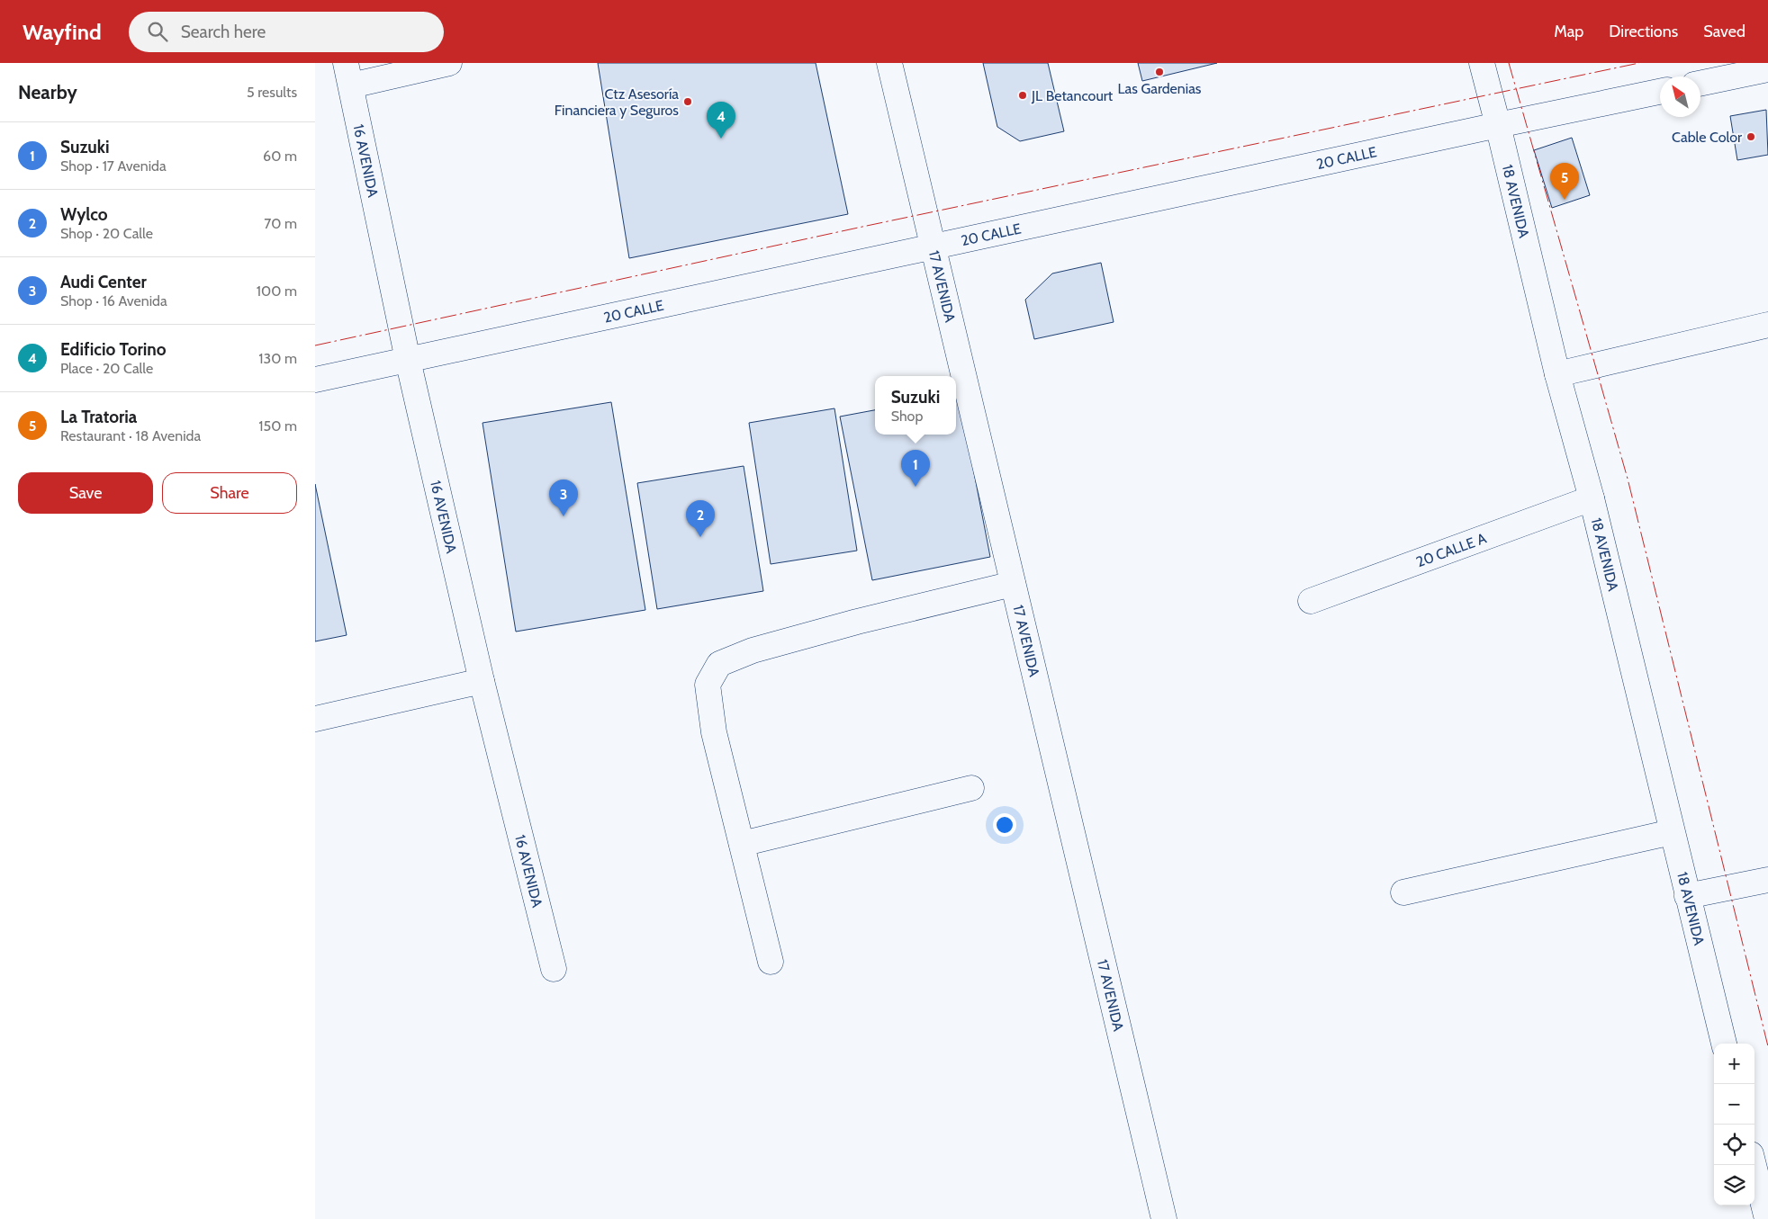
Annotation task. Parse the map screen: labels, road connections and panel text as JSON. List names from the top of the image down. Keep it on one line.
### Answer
{"streets":{"street":["20 CALLE","16 AVENIDA","18 AVENIDA","17 AVENIDA","20 CALLE A"]},"crossings":[["20 CALLE","16 AVENIDA"],["20 CALLE","18 AVENIDA"],["20 CALLE","17 AVENIDA"],["18 AVENIDA","20 CALLE A"]],"places":["Las Gardenias","JL Betancourt","Ctz Asesoría Financiera y Seguros","Cable Color"],"north":"top left","page":{"header":"Wayfind","search":"Search here","nav":["Map","Directions","Saved"],"heading":["Nearby","5 results"],"pins":["4","5","1","3","2"],"list":[{"mark":"1","name":"Suzuki","note":"Shop · 17 Avenida","value":"60 m"},{"mark":"2","name":"Wylco","note":"Shop · 20 Calle","value":"70 m"},{"mark":"3","name":"Audi Center","note":"Shop · 16 Avenida","value":"100 m"},{"mark":"4","name":"Edificio Torino","note":"Place · 20 Calle","value":"130 m"},{"mark":"5","name":"La Tratoria","note":"Restaurant · 18 Avenida","value":"150 m"}],"popup":["Suzuki","Shop"],"buttons":["Save","Share"],"map_buttons":["+","−"]}}
